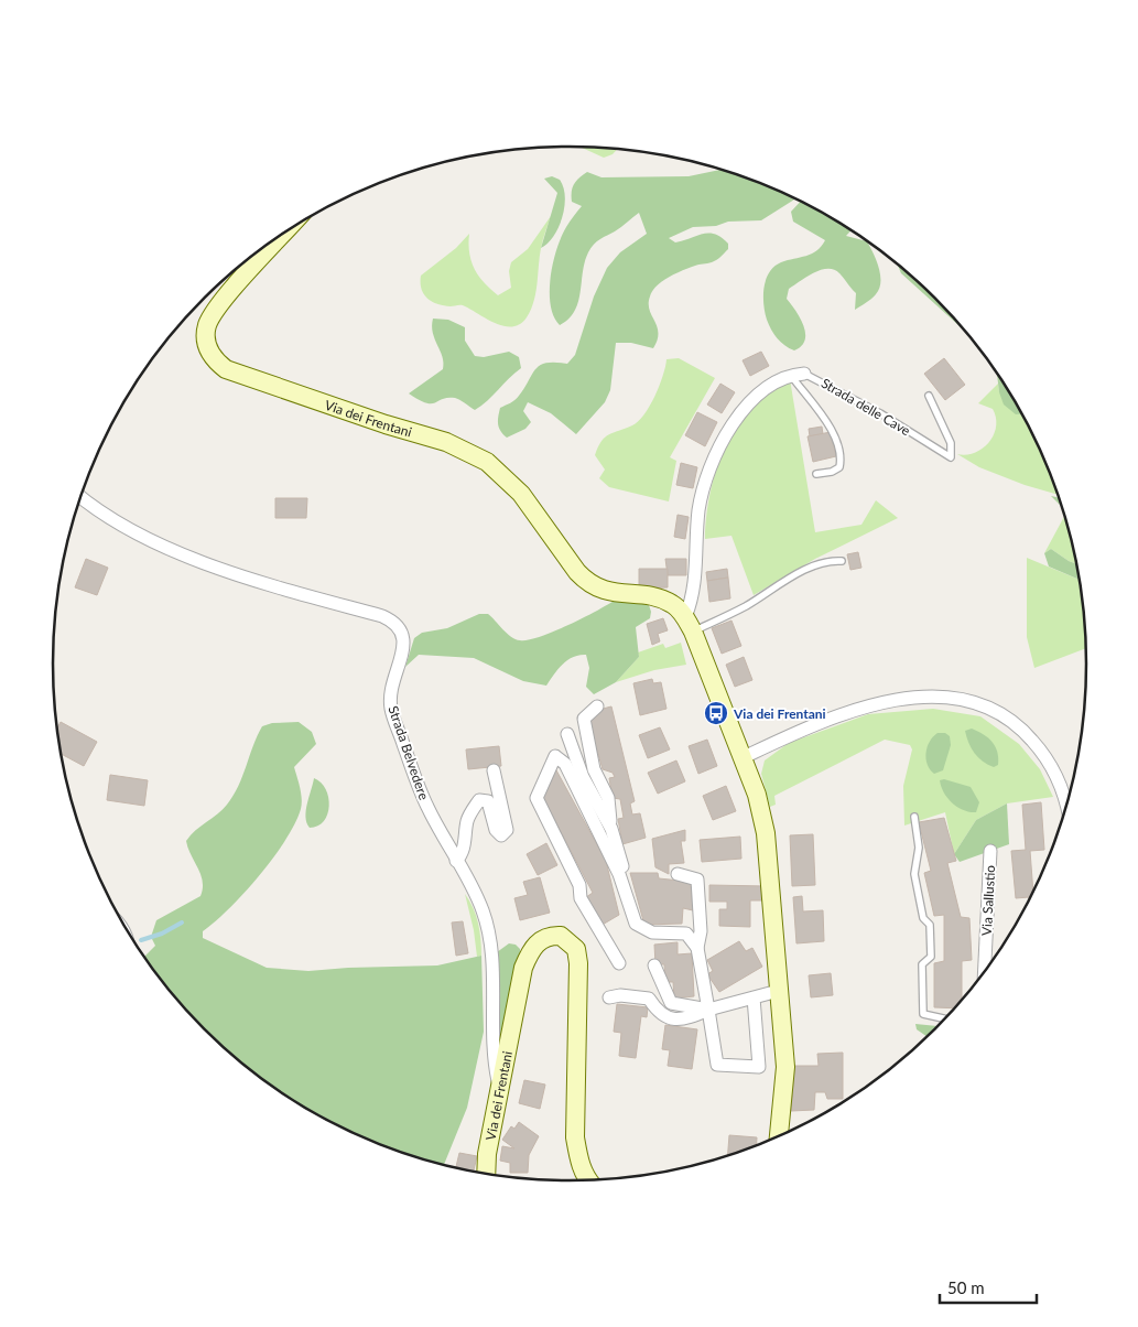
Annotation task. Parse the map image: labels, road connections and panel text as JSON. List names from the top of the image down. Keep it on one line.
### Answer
{"streets":{"main road":["Via dei Frentani"],"street":["Strada Belvedere","Via Sallustio"],"lane":["Strada delle Cave"]},"crossings":[["Via dei Frentani","Strada Belvedere"]],"places":{"bus stop":["Via dei Frentani"]},"scale_bar":"50 m"}
